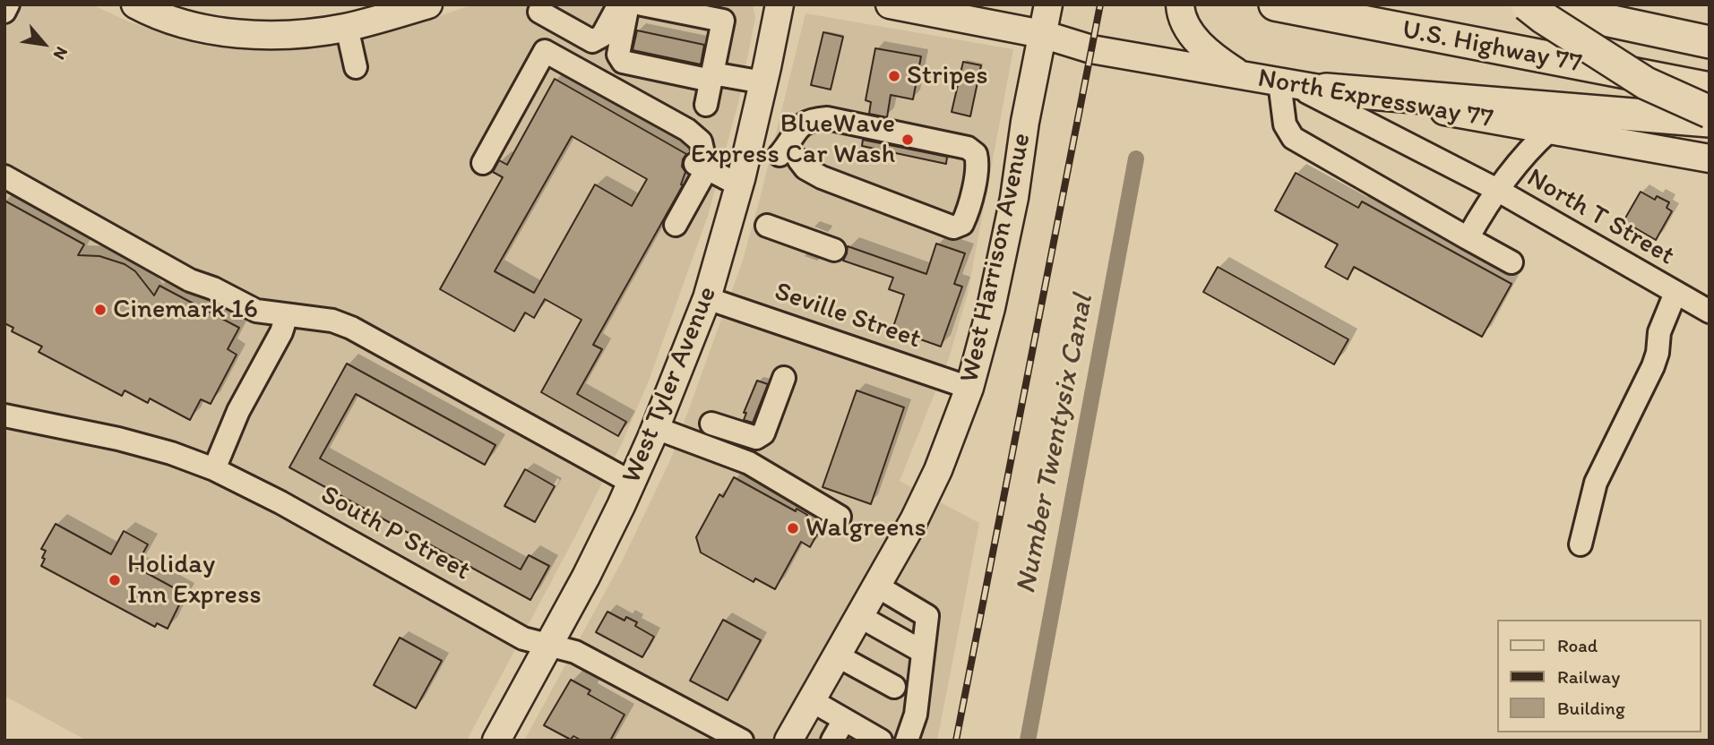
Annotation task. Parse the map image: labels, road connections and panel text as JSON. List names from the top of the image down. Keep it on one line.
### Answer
{"streets":{"highway":["U.S. Highway 77"],"main road":["North Expressway 77","West Harrison Avenue","West Tyler Avenue"],"street":["North T Street","Seville Street","South P Street"]},"crossings":[["North Expressway 77","North T Street"],["North Expressway 77","West Harrison Avenue"],["West Harrison Avenue","Seville Street"],["Seville Street","West Tyler Avenue"],["West Tyler Avenue","South P Street"]],"water":["Number Twentysix Canal"],"places":["Stripes","BlueWave Express Car Wash","Cinemark 16","Walgreens","Holiday Inn Express"],"legend":["Road","Railway","Building"],"north":"bottom right"}
